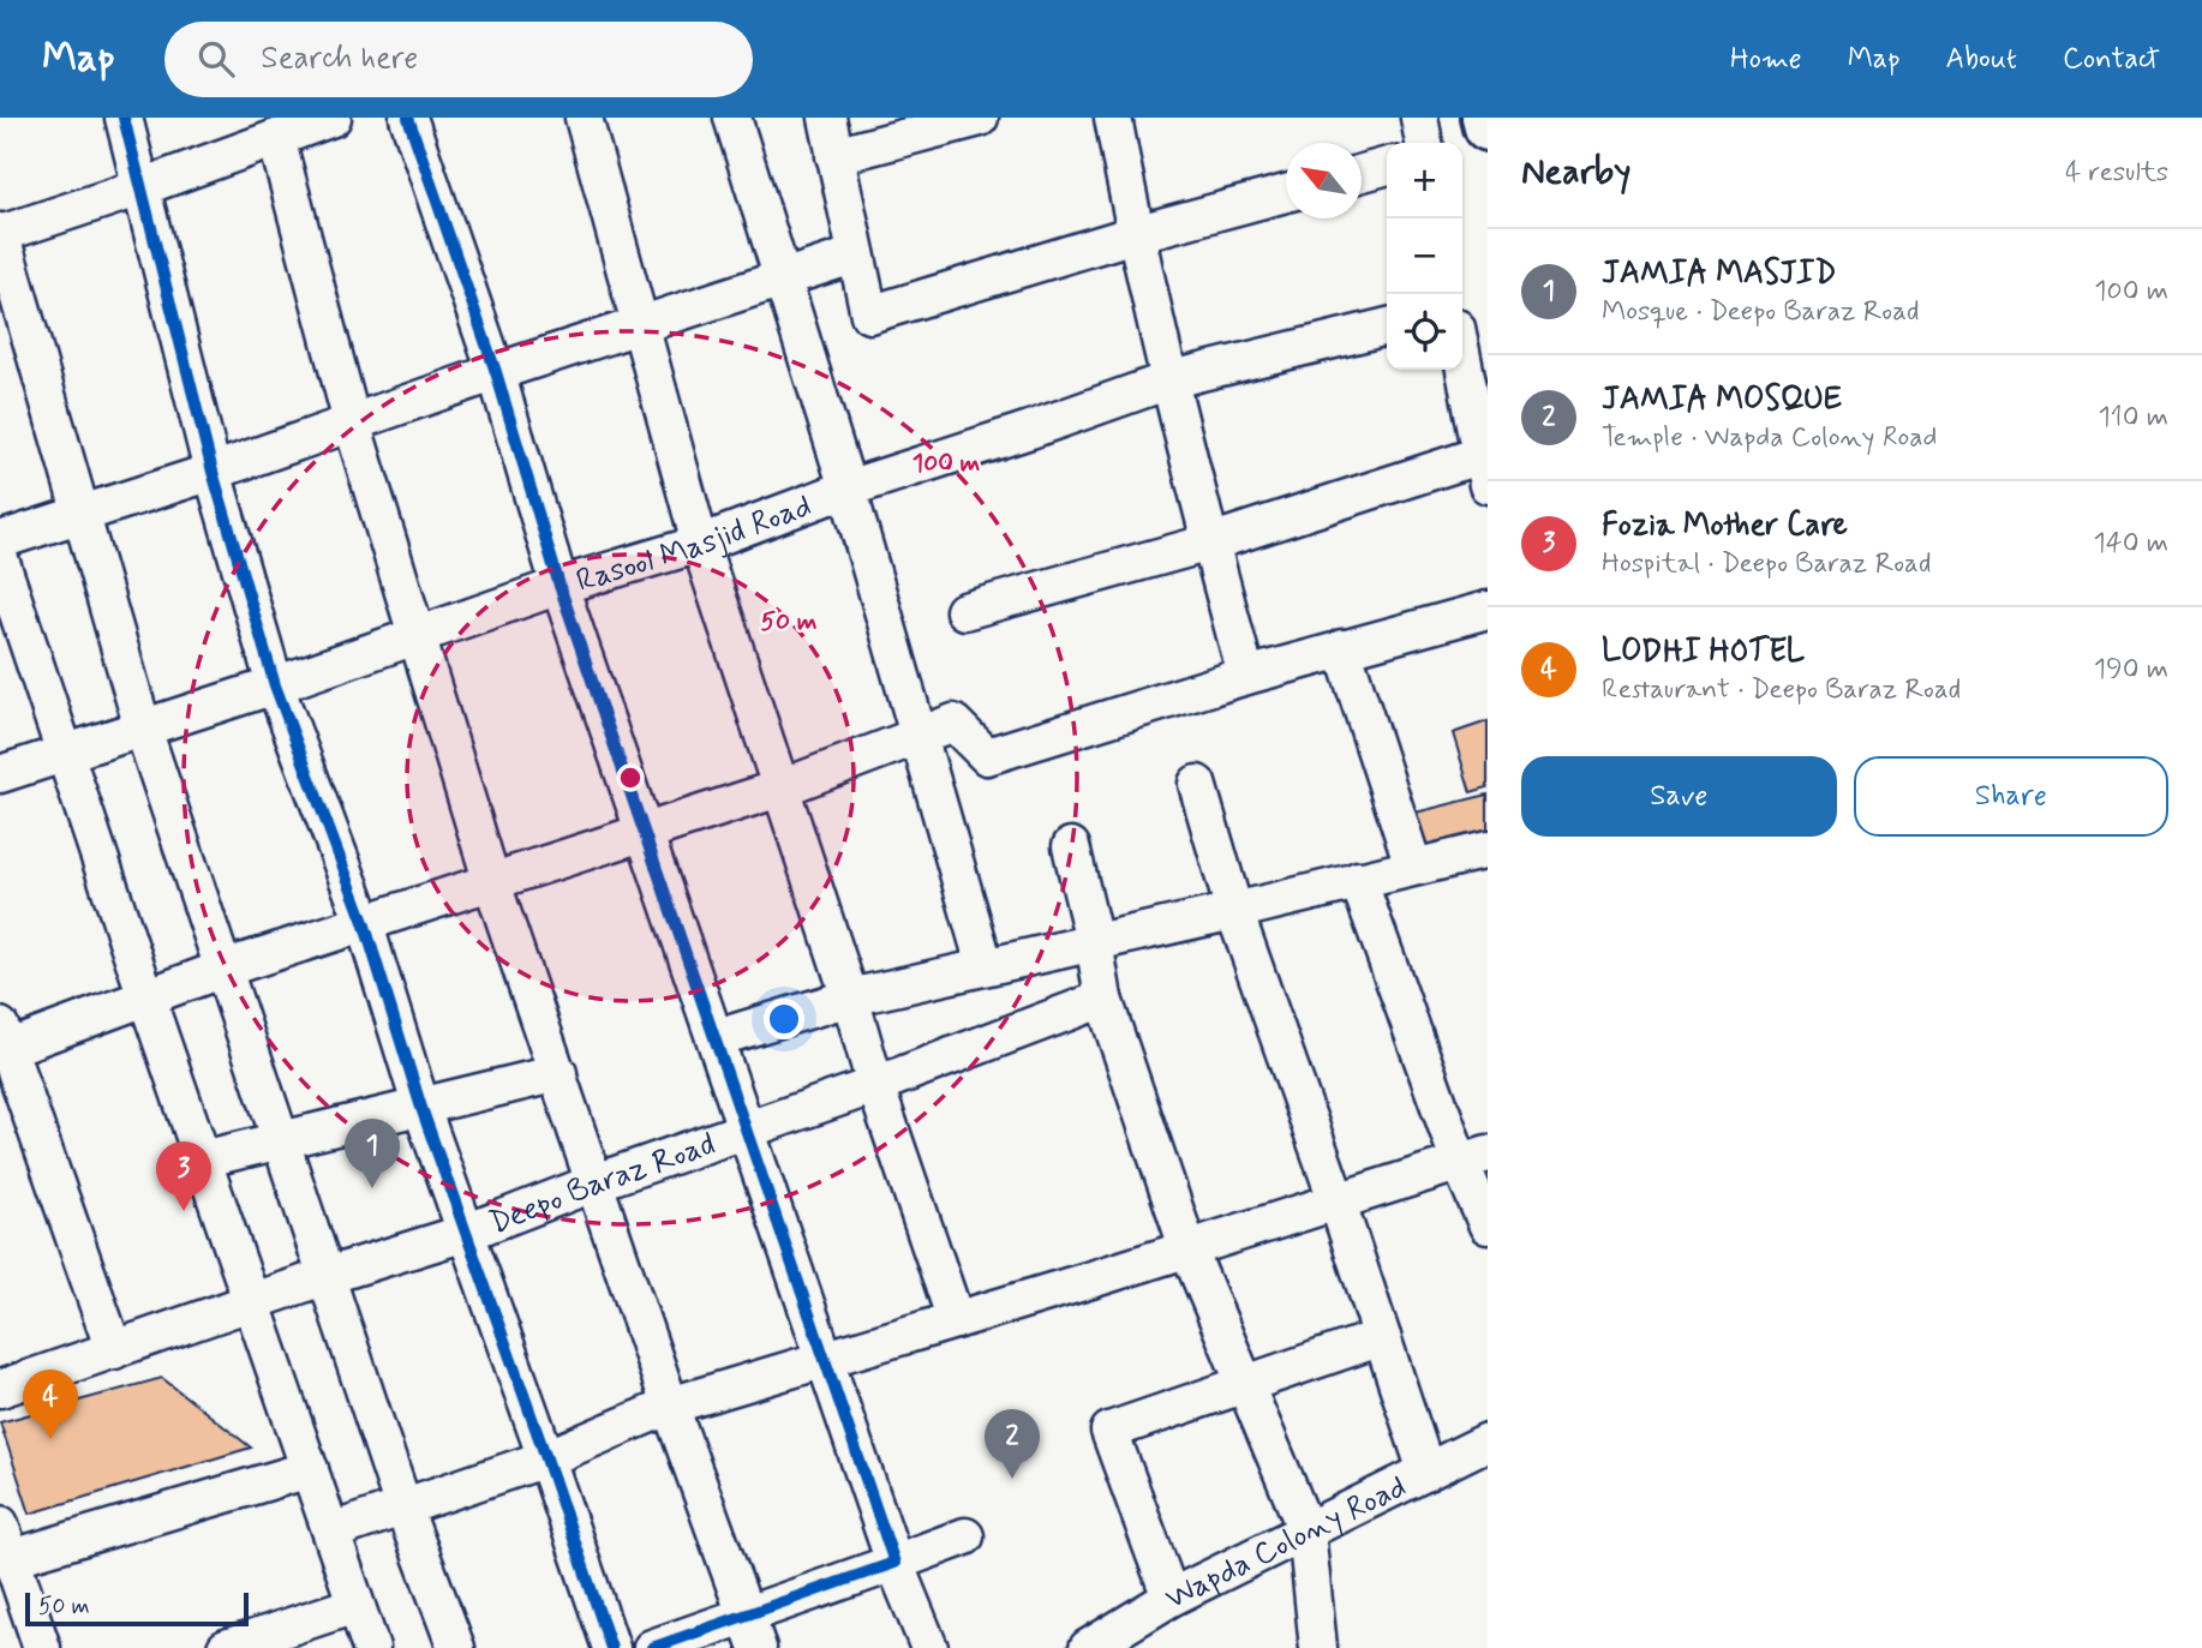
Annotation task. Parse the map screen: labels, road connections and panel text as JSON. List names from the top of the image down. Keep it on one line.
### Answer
{"streets":{"street":["Rasool Masjid Road","Deepo Baraz Road","Wapda Colony Road"]},"scale_bar":"50 m","north":"top left","page":{"header":"Map","search":"Search here","nav":["Home","Map","About","Contact"],"heading":["Nearby","4 results"],"map_buttons":["+","−"],"list":[{"mark":"1","name":"JAMIA MASJID","note":"Mosque · Deepo Baraz Road","value":"100 m"},{"mark":"2","name":"JAMIA MOSQUE","note":"Temple · Wapda Colony Road","value":"110 m"},{"mark":"3","name":"Fozia Mother Care","note":"Hospital · Deepo Baraz Road","value":"140 m"},{"mark":"4","name":"LODHI HOTEL","note":"Restaurant · Deepo Baraz Road","value":"190 m"}],"buttons":["Save","Share"],"pins":["1","3","4","2"],"scale":"50 m"},"rings":["100 m","50 m"]}
